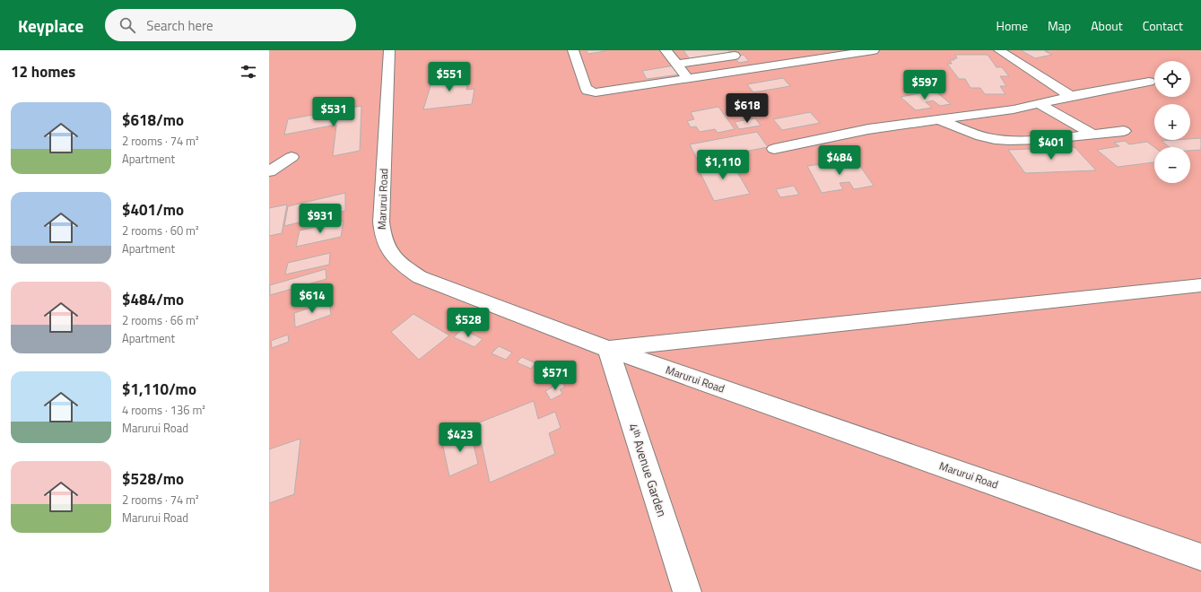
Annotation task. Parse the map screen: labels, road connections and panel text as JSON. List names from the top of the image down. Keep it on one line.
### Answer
{"streets":{"street":["Marurui Road","4ᵗʰ Avenue Garden"]},"crossings":[["Marurui Road","4ᵗʰ Avenue Garden"]],"page":{"header":"Keyplace","search":"Search here","nav":["Home","Map","About","Contact"],"heading":"12 homes","map_buttons":["+","−"],"price":["$551","$597","$618","$531","$401","$484","$1,110","$931","$614","$528","$571","$423"],"list":[{"name":"$618/mo","note":"2 rooms · 74 m² · Apartment"},{"name":"$401/mo","note":"2 rooms · 60 m² · Apartment"},{"name":"$484/mo","note":"2 rooms · 66 m² · Apartment"},{"name":"$1,110/mo","note":"4 rooms · 136 m² · Marurui Road"},{"name":"$528/mo","note":"2 rooms · 74 m² · Marurui Road"}]}}
